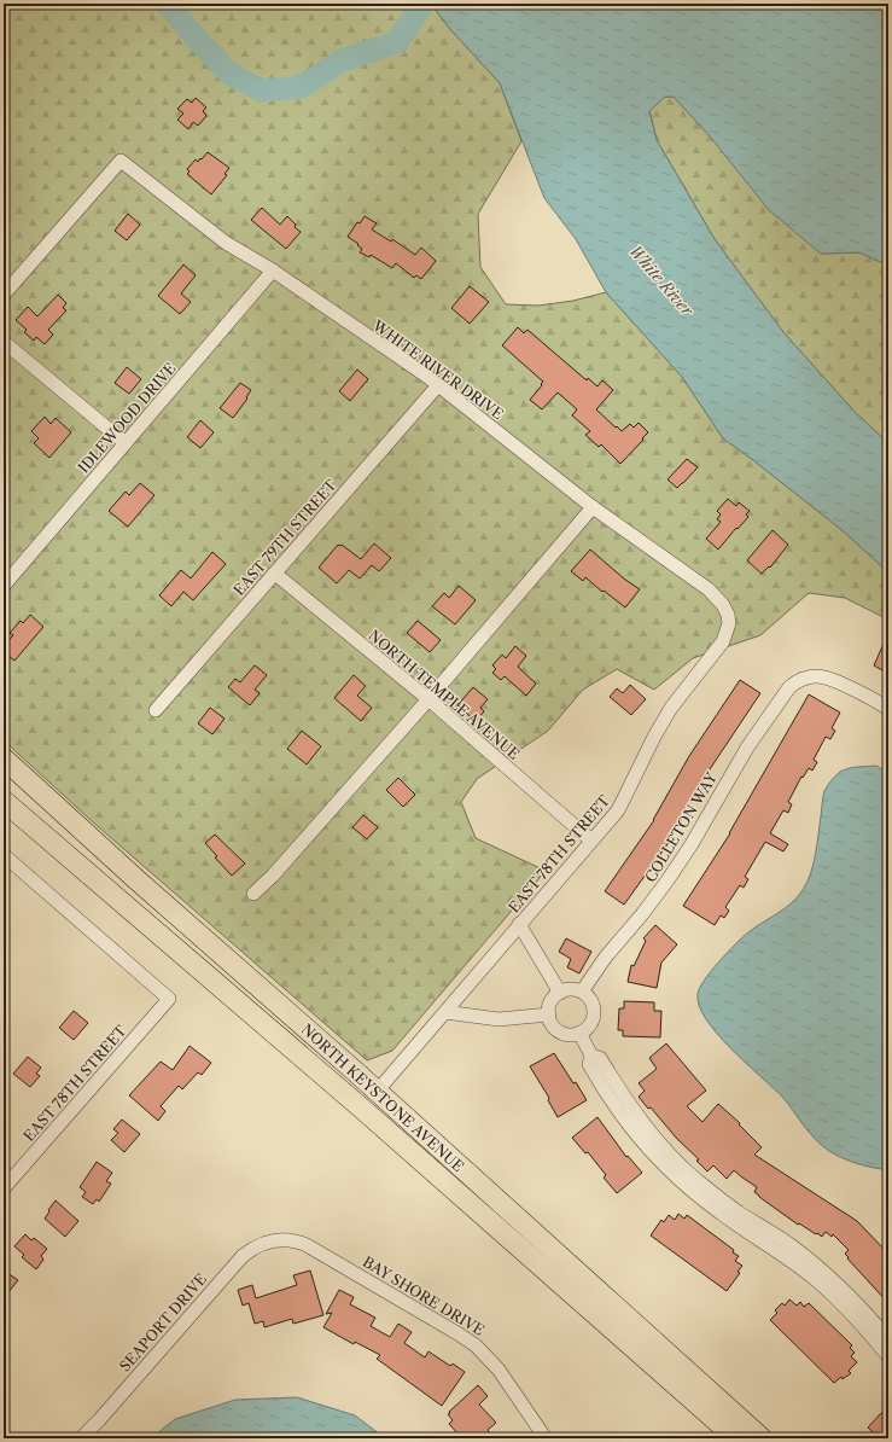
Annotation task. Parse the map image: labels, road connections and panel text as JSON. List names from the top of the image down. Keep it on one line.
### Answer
{"streets":{"main road":["NORTH KEYSTONE AVENUE"],"street":["WHITE RIVER DRIVE","IDLEWOOD DRIVE","EAST 79TH STREET","NORTH TEMPLE AVENUE","COLLETON WAY","EAST 78TH STREET","BAY SHORE DRIVE","SEAPORT DRIVE"]},"crossings":[["WHITE RIVER DRIVE","IDLEWOOD DRIVE"],["WHITE RIVER DRIVE","EAST 79TH STREET"],["WHITE RIVER DRIVE","EAST 78TH STREET"],["EAST 79TH STREET","NORTH TEMPLE AVENUE"],["NORTH TEMPLE AVENUE","EAST 78TH STREET"],["EAST 78TH STREET","NORTH KEYSTONE AVENUE"],["BAY SHORE DRIVE","SEAPORT DRIVE"]],"water":["White River"]}
